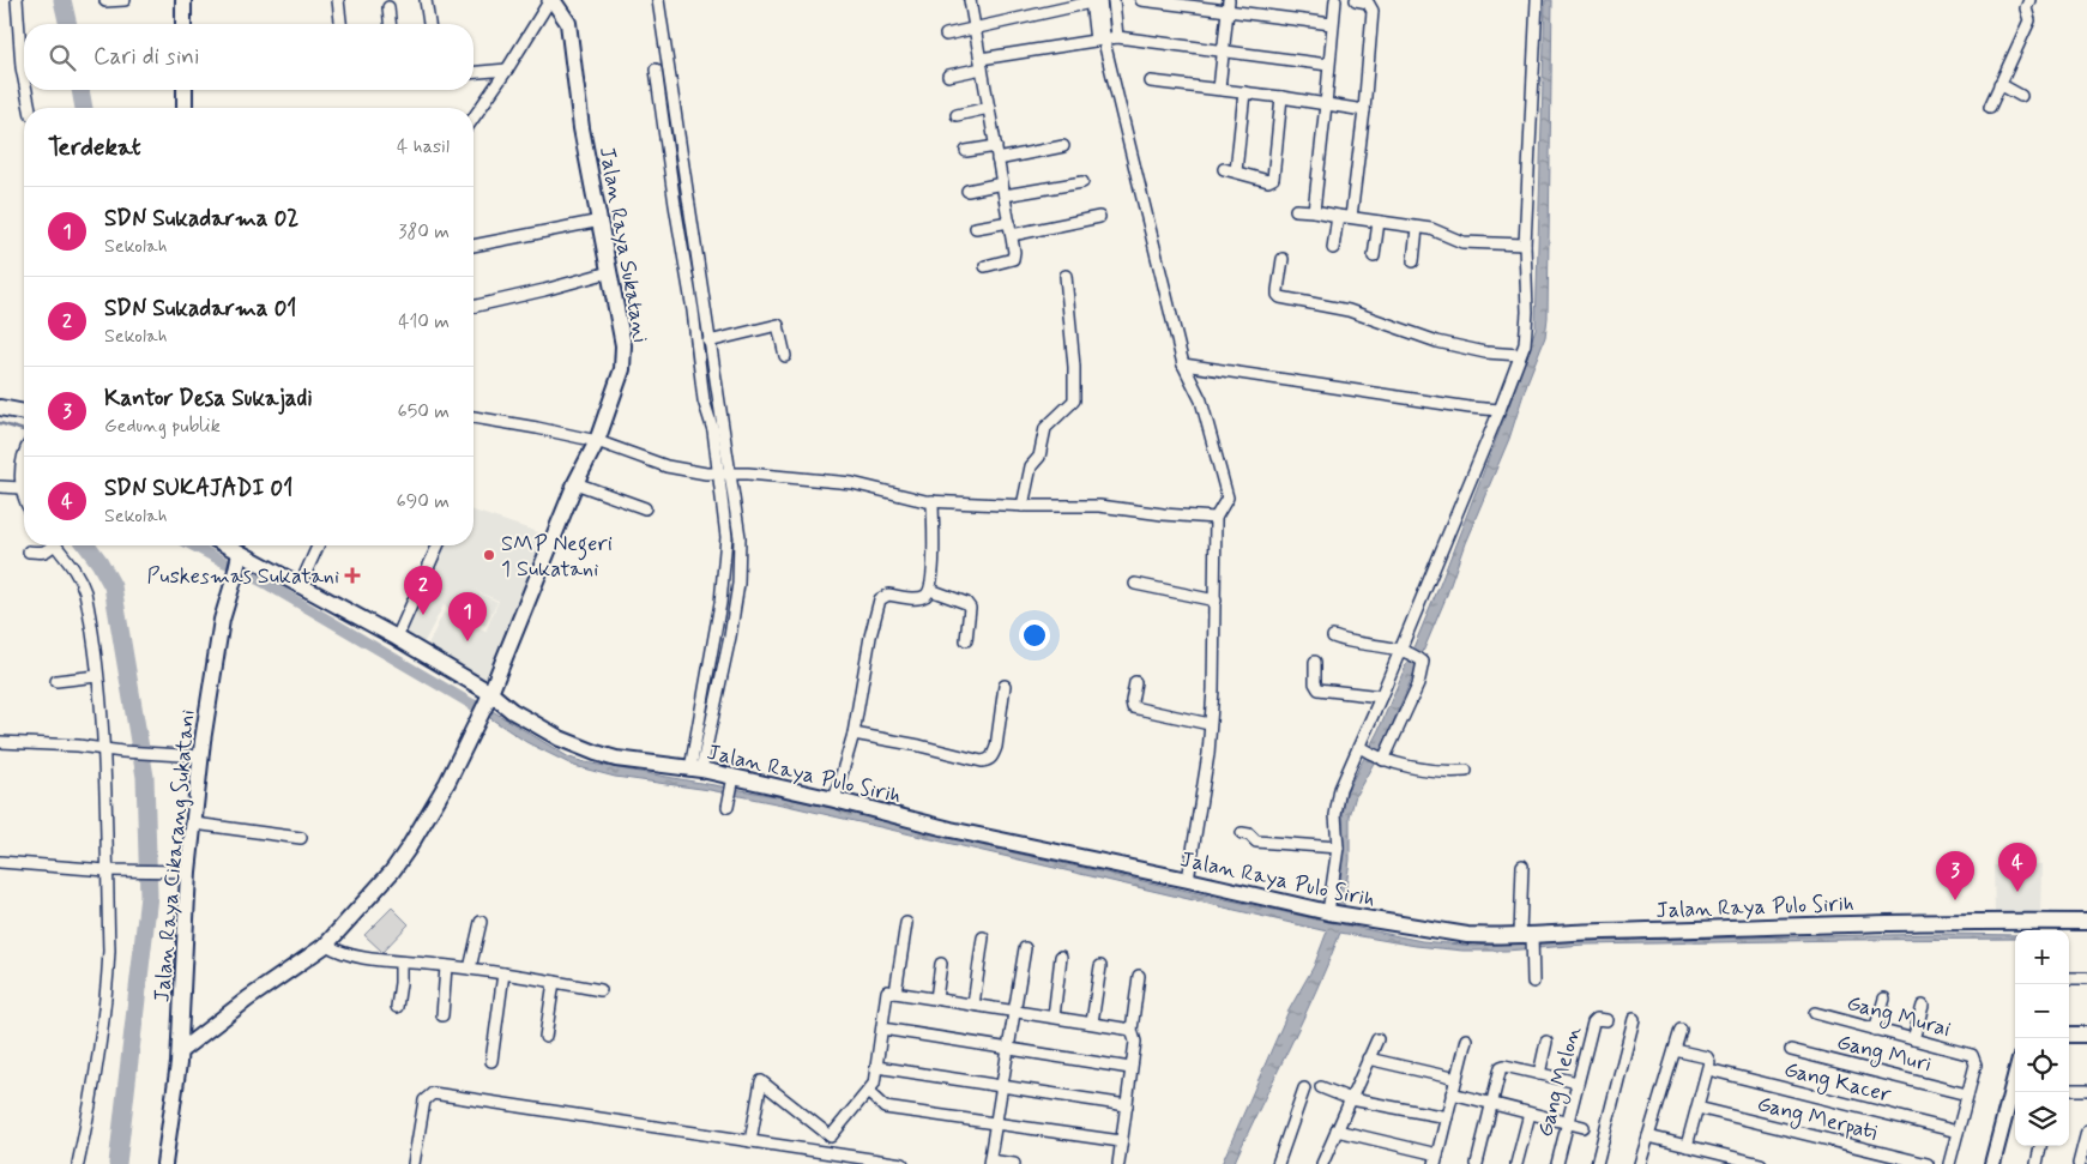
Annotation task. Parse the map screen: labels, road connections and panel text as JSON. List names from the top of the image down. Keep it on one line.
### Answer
{"streets":{"street":["Jalan Raya Sukatani","Jalan Raya Pulo Sirih","Jalan Raya Cikarang Sukatani","Gang Murai","Gang Muri","Gang Melon","Gang Kacer","Gang Merpati"]},"crossings":[["Jalan Raya Sukatani","Jalan Raya Pulo Sirih"],["Jalan Raya Sukatani","Jalan Raya Cikarang Sukatani"],["Gang Murai","Gang Muri"]],"places":{"other":["SMP Negeri 1 Sukatani"],"health":["Puskesmas Sukatani"]},"page":{"search":"Cari di sini","heading":["Terdekat","4 hasil"],"list":[{"mark":"1","name":"SDN Sukadarma 02","note":"Sekolah","value":"380 m"},{"mark":"2","name":"SDN Sukadarma 01","note":"Sekolah","value":"410 m"},{"mark":"3","name":"Kantor Desa Sukajadi","note":"Gedung publik","value":"650 m"},{"mark":"4","name":"SDN SUKAJADI 01","note":"Sekolah","value":"690 m"}],"pins":["2","1","4","3"],"map_buttons":["+","−"]}}
